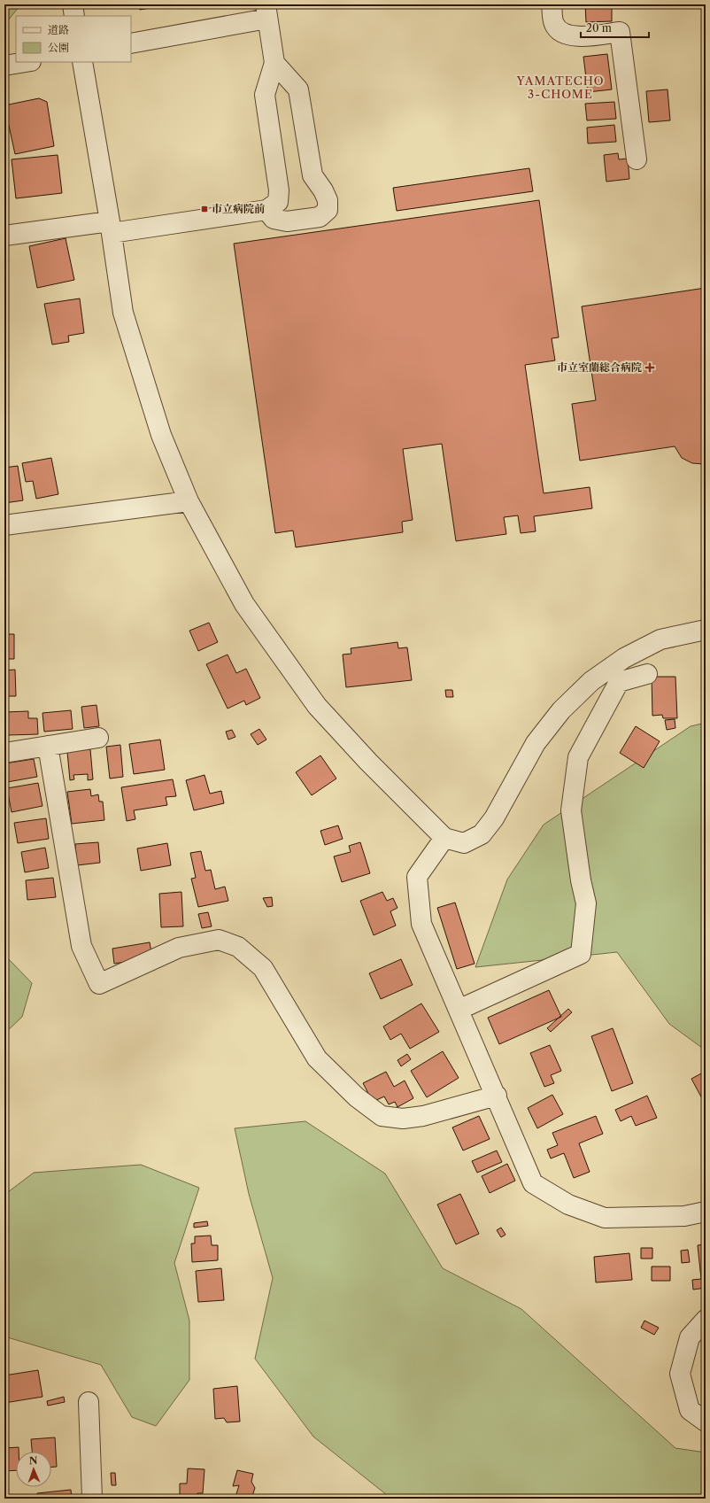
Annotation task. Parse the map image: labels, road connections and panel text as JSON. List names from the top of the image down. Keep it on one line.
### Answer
{"districts":["YAMATECHO 3-CHOME"],"places":{"transit":["市立病院前"],"health":["市立室蘭総合病院"]},"legend":["道路","公園"],"scale_bar":"20 m","north":"top"}
